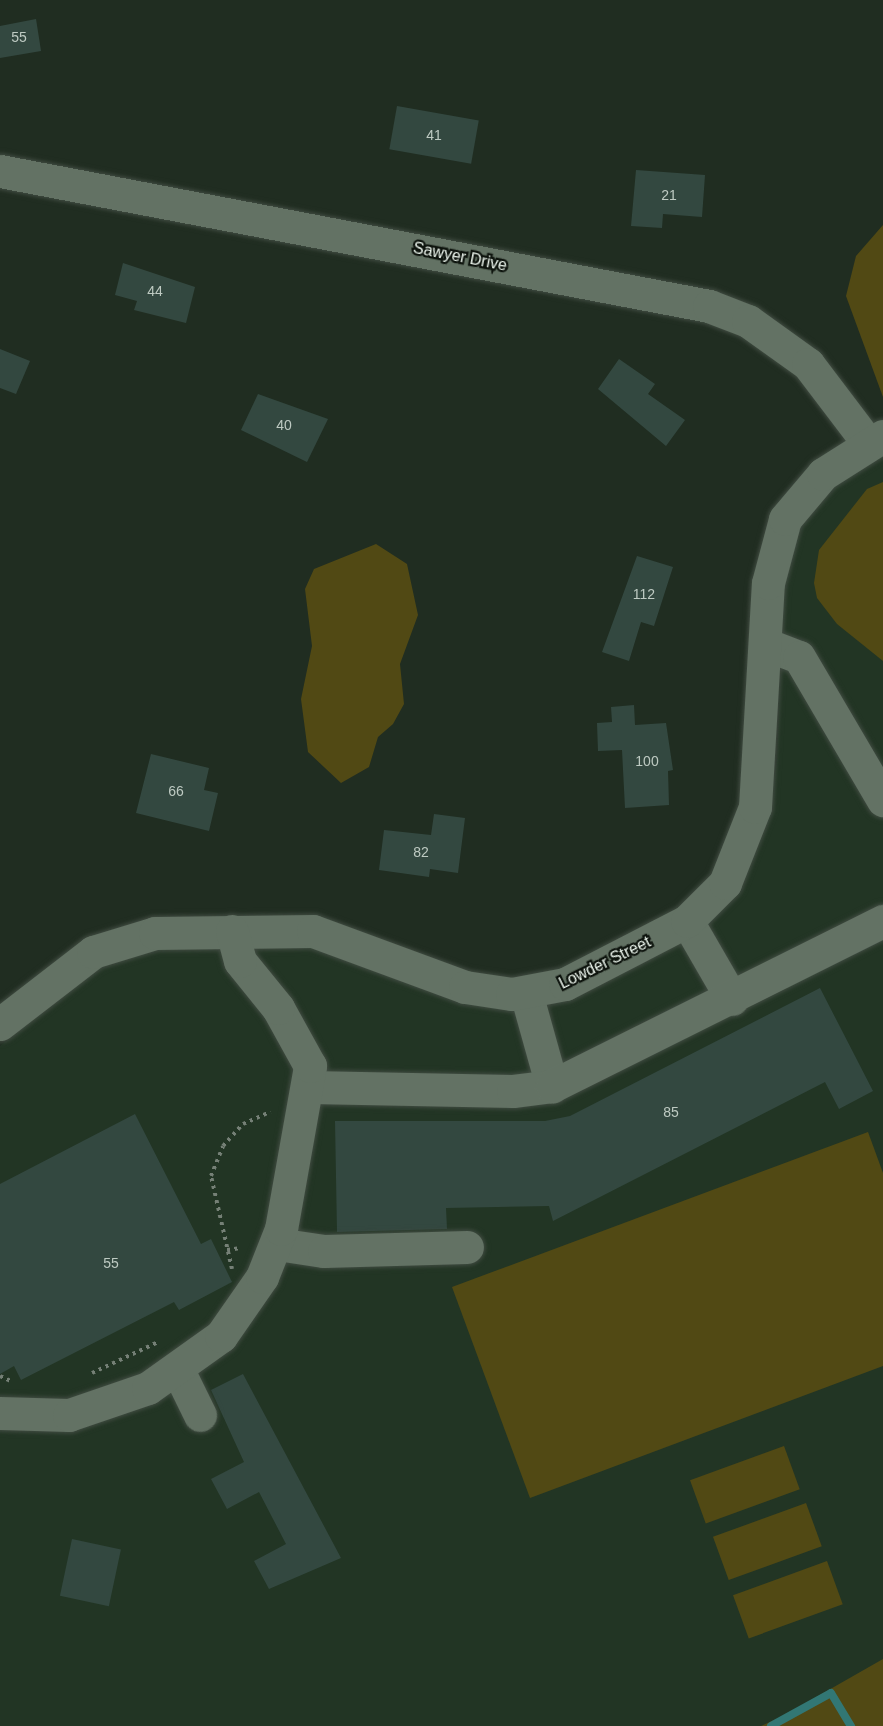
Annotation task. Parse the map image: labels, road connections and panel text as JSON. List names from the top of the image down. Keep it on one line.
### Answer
{"streets":{"street":["Sawyer Drive","Lowder Street"]},"crossings":[["Sawyer Drive","Lowder Street"]],"house_numbers":["55","41","21","44","40","112","100","66","82","85","55"]}
